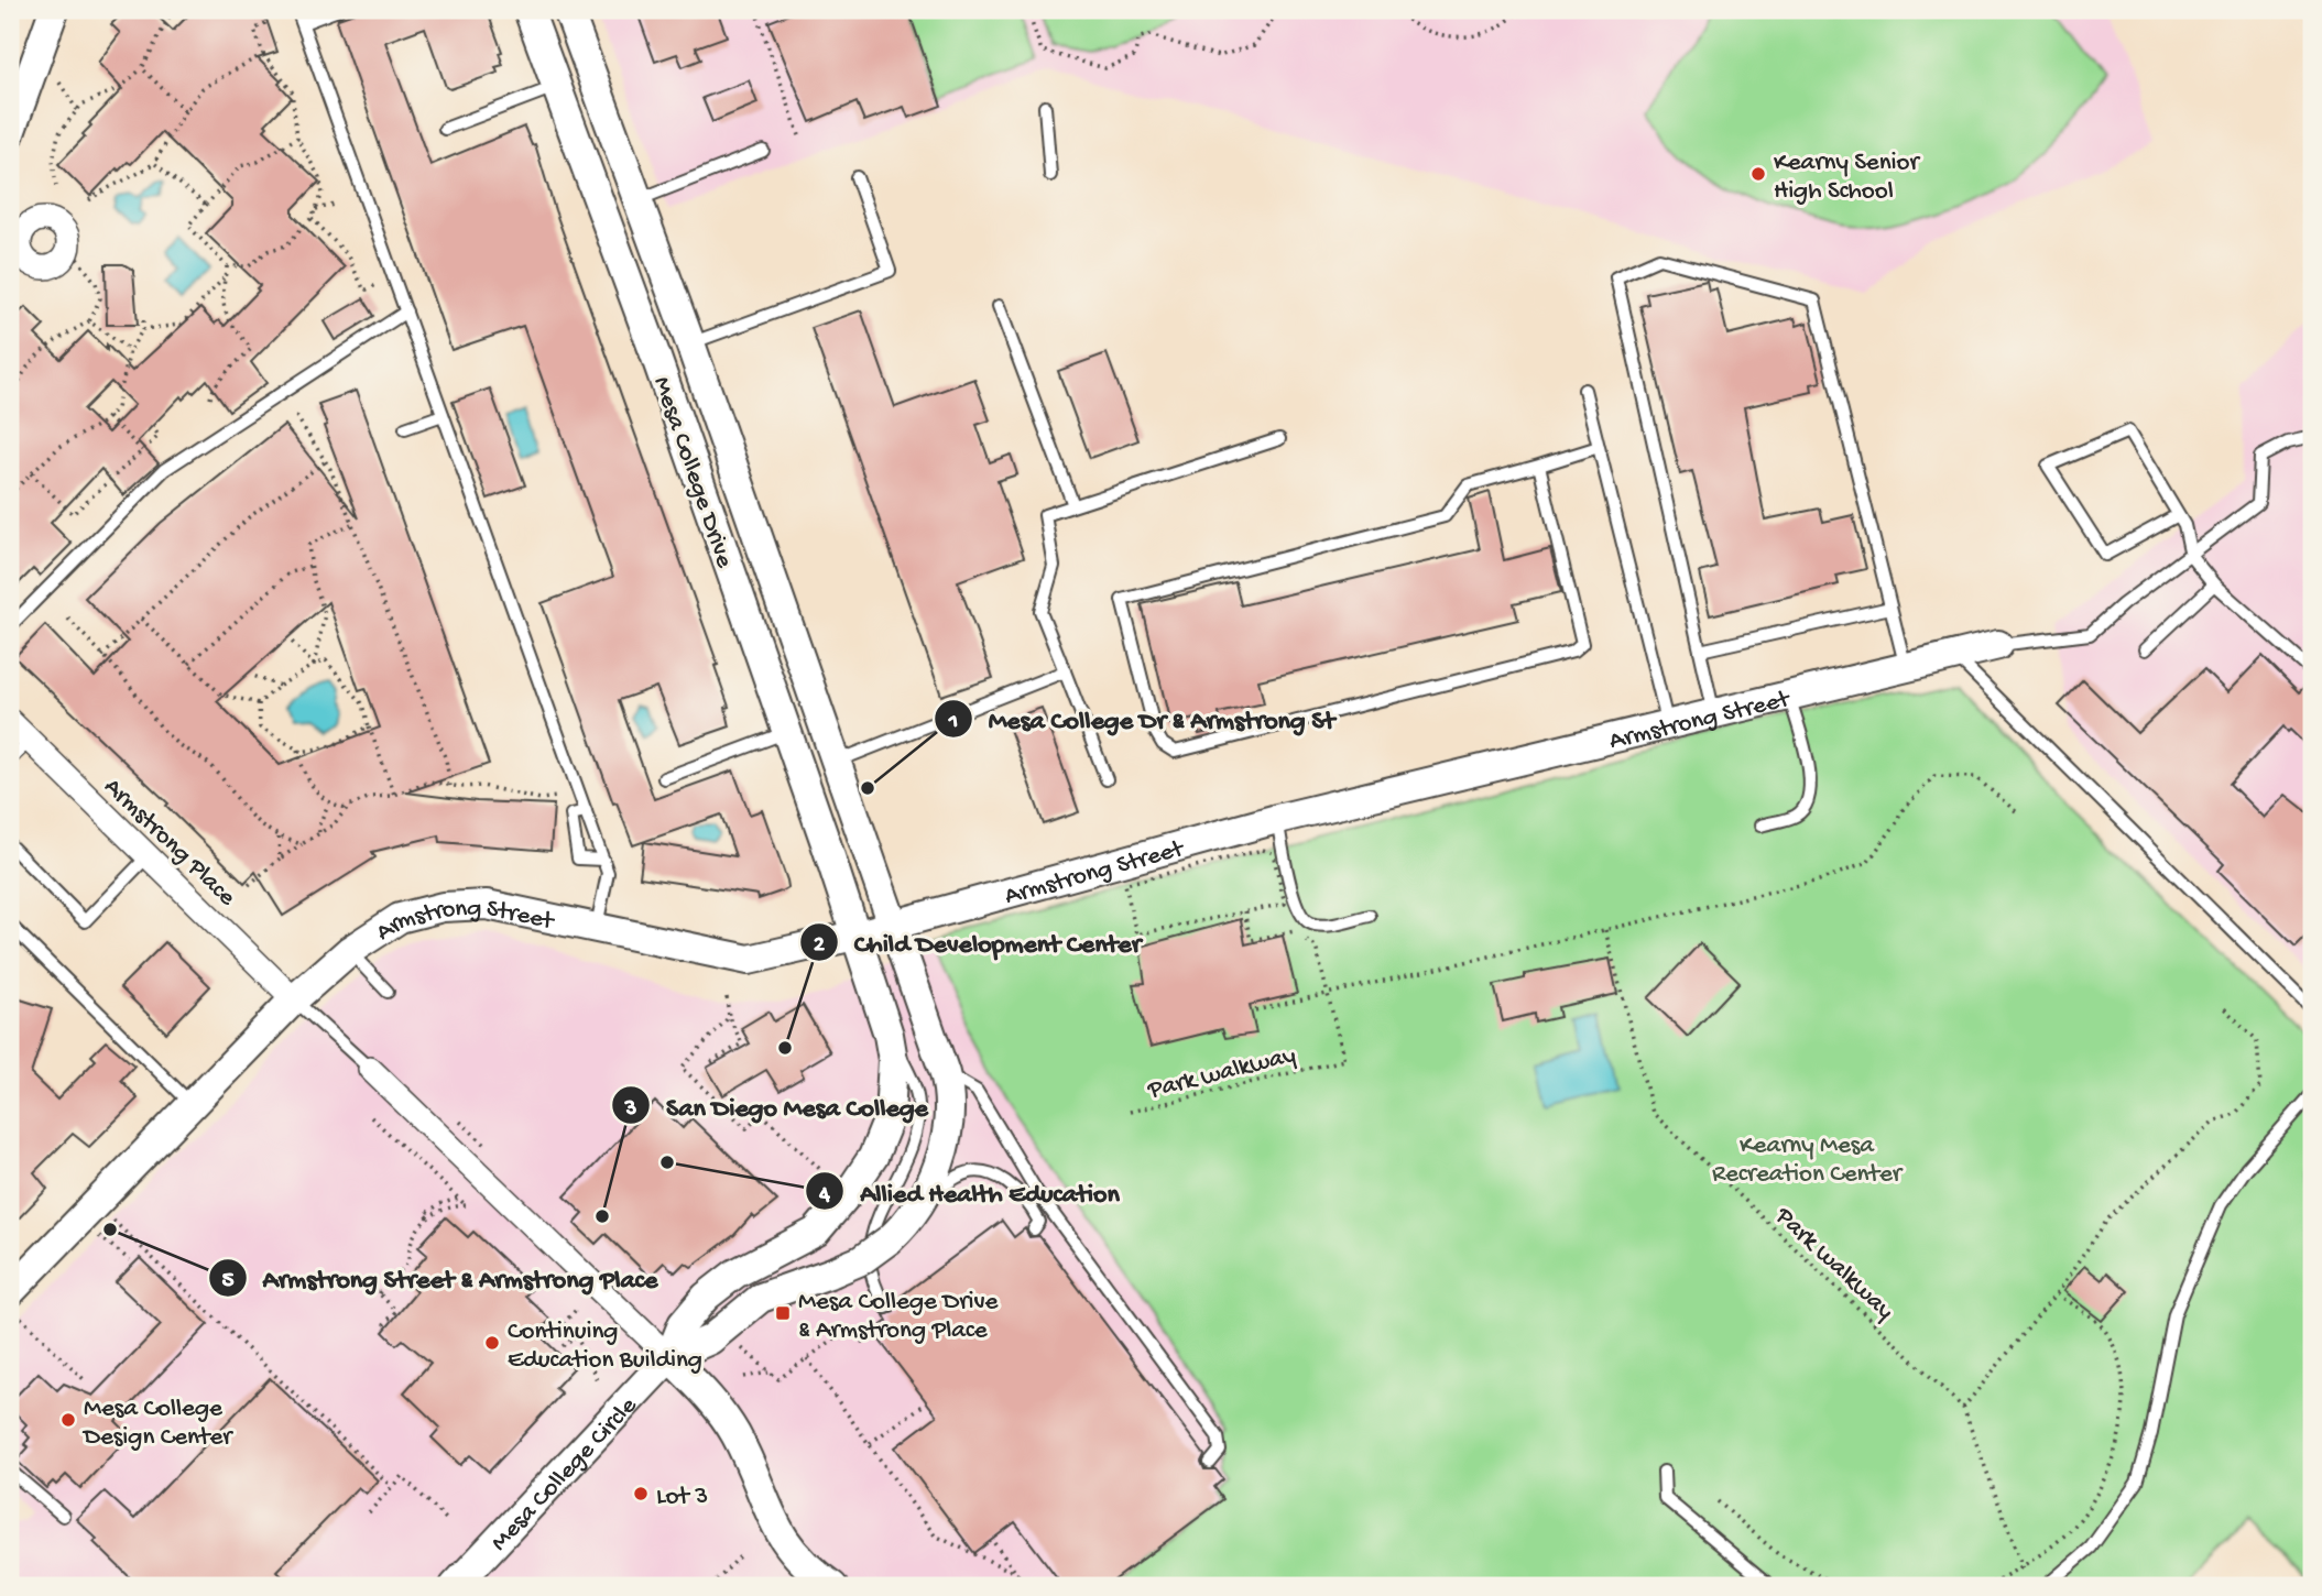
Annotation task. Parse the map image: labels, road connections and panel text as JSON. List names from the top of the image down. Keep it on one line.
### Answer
{"streets":{"street":["Mesa College Drive","Armstrong Street","Armstrong Place","Mesa College Circle"],"path":["Park walkway"]},"crossings":[["Mesa College Drive","Armstrong Street"],["Mesa College Drive","Mesa College Circle"],["Armstrong Street","Armstrong Place"],["Armstrong Street","Mesa College Circle"]],"parks":["Kearny Mesa Recreation Center"],"places":{"other":["Kearny Senior High School","Mesa College Dr & Armstrong St","Child Development Center","Allied Health Education","San Diego Mesa College","Armstrong Street & Armstrong Place","Continuing Education Building","Mesa College Design Center","Lot 3"],"transit":["Mesa College Drive & Armstrong Place"]}}
